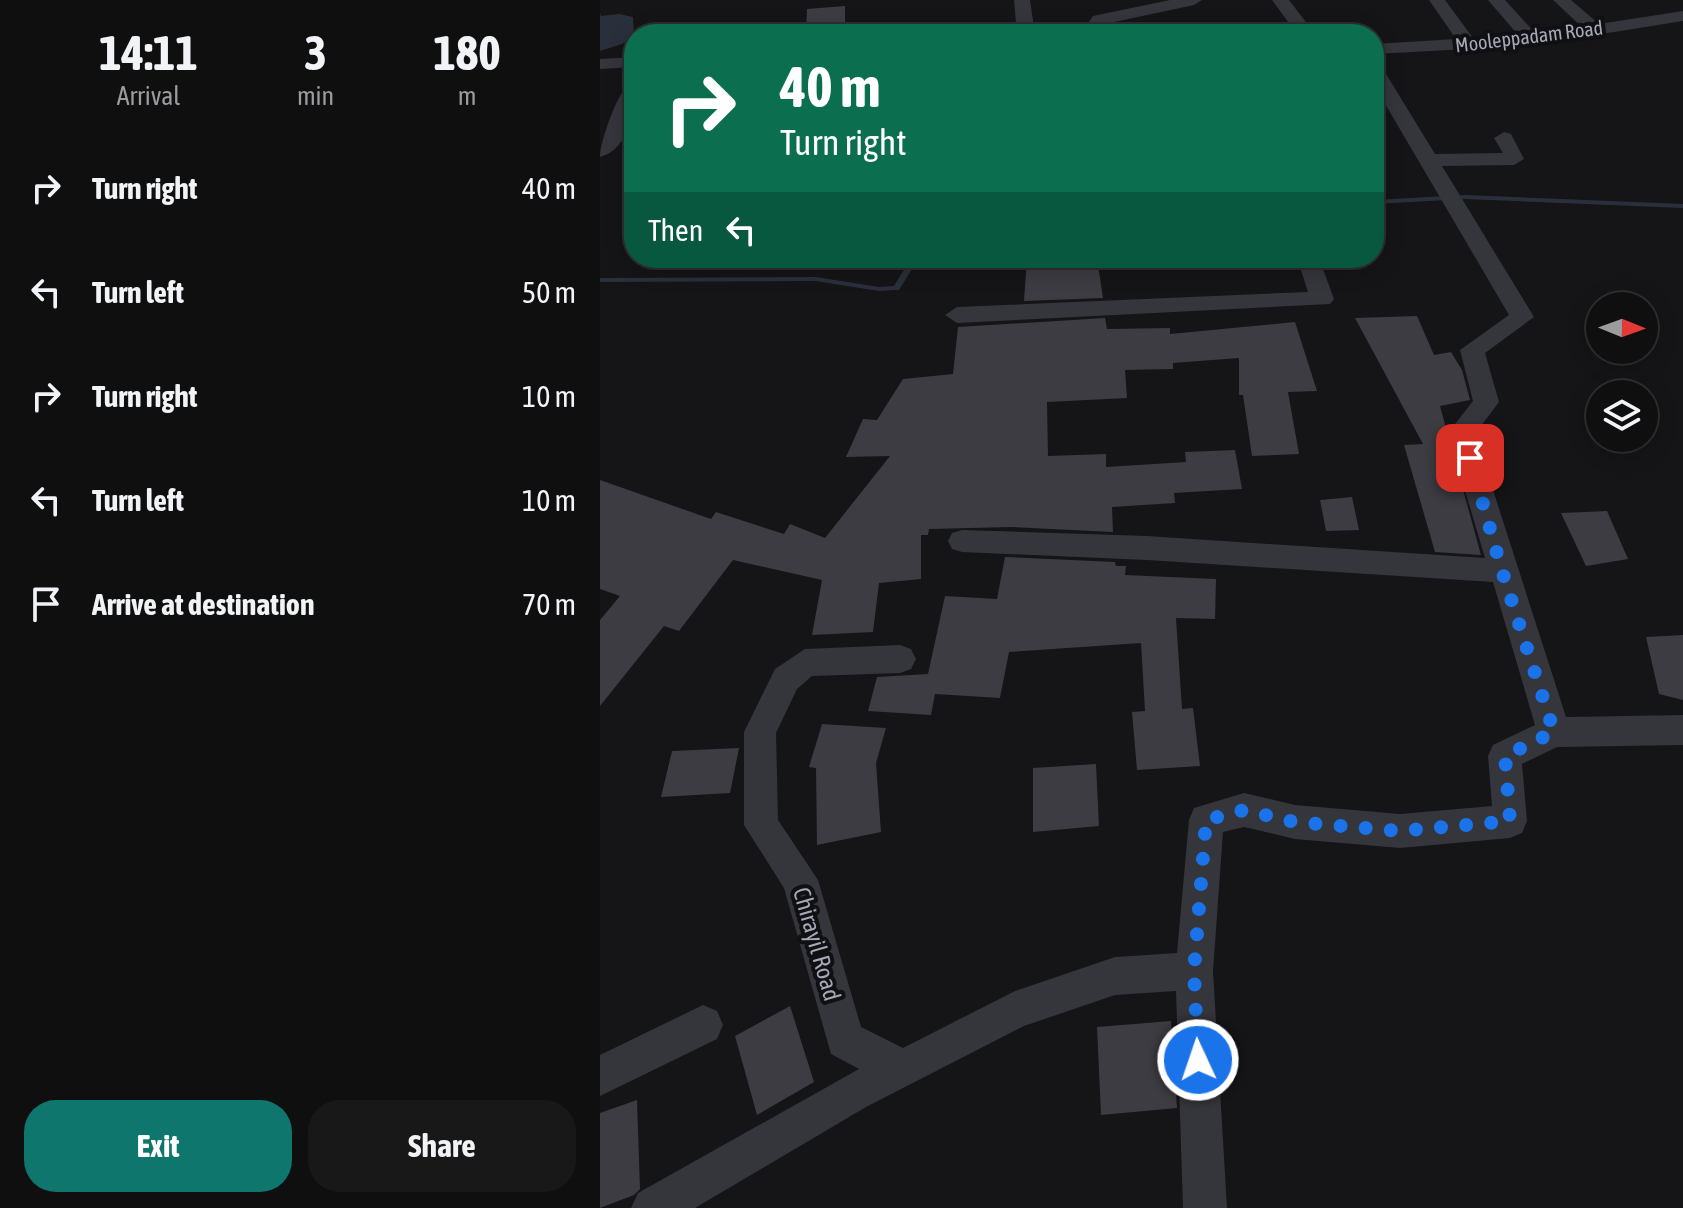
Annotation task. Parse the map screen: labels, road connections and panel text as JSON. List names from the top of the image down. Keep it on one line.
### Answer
{"streets":{"street":["Mooleppadam Road","Chirayil Road"]},"north":"right","page":{"eta":["14:11","Arrival","3","min","180","m"],"turn":["40 m","Turn right"],"list":[{"name":"Turn right","value":"40 m"},{"name":"Turn left","value":"50 m"},{"name":"Turn right","value":"10 m"},{"name":"Turn left","value":"10 m"},{"name":"Arrive at destination","value":"70 m"}],"then":"Then","buttons":["Exit","Share"]}}
